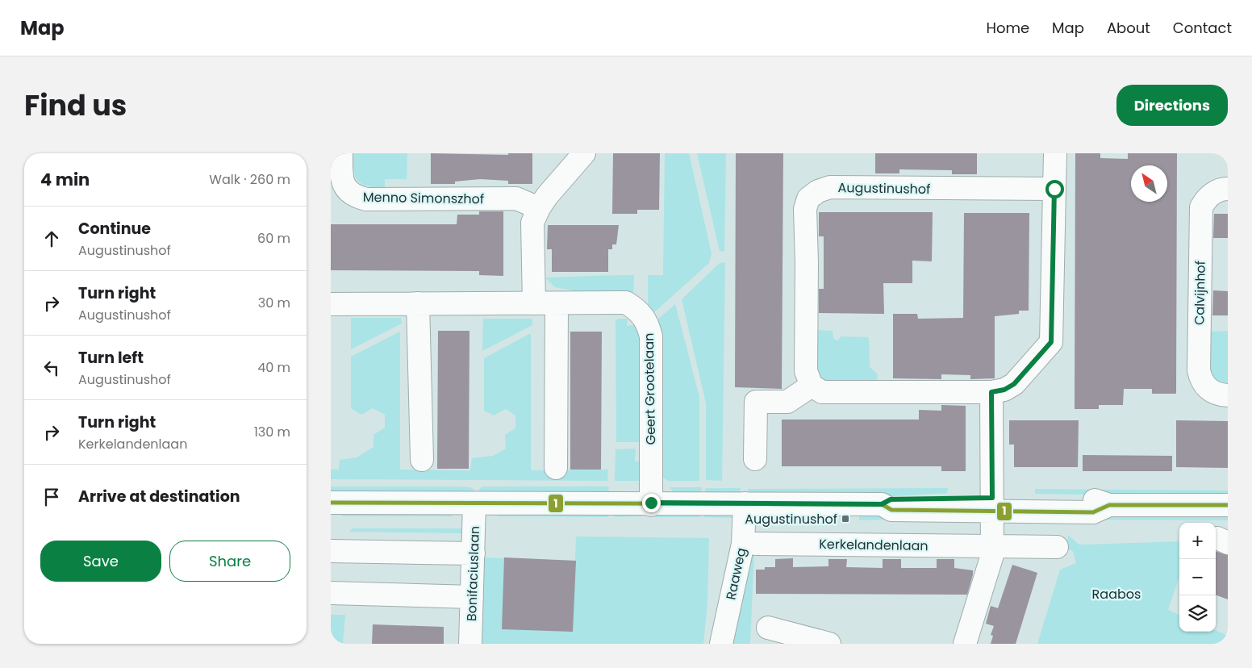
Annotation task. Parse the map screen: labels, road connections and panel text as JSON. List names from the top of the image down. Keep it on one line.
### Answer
{"streets":{"street":["Augustinushof","Menno Simonszhof","Calvijnhof","Geert Grootelaan","Kerkelandenlaan","Bonifaciuslaan","Raaweg"]},"parks":["Raabos"],"places":{"transit":["Augustinushof"]},"lines":["transit line 1"],"north":"top left","page":{"header":"Map","nav":["Home","Map","About","Contact"],"title":"Find us","buttons":["Directions",["Save","Share"]],"heading":["4 min","Walk · 260 m"],"list":[["Continue","Augustinushof","60 m"],["Turn right","Augustinushof","30 m"],["Turn left","Augustinushof","40 m"],["Turn right","Kerkelandenlaan","130 m"],"Arrive at destination"],"map_buttons":["+","−"]}}
